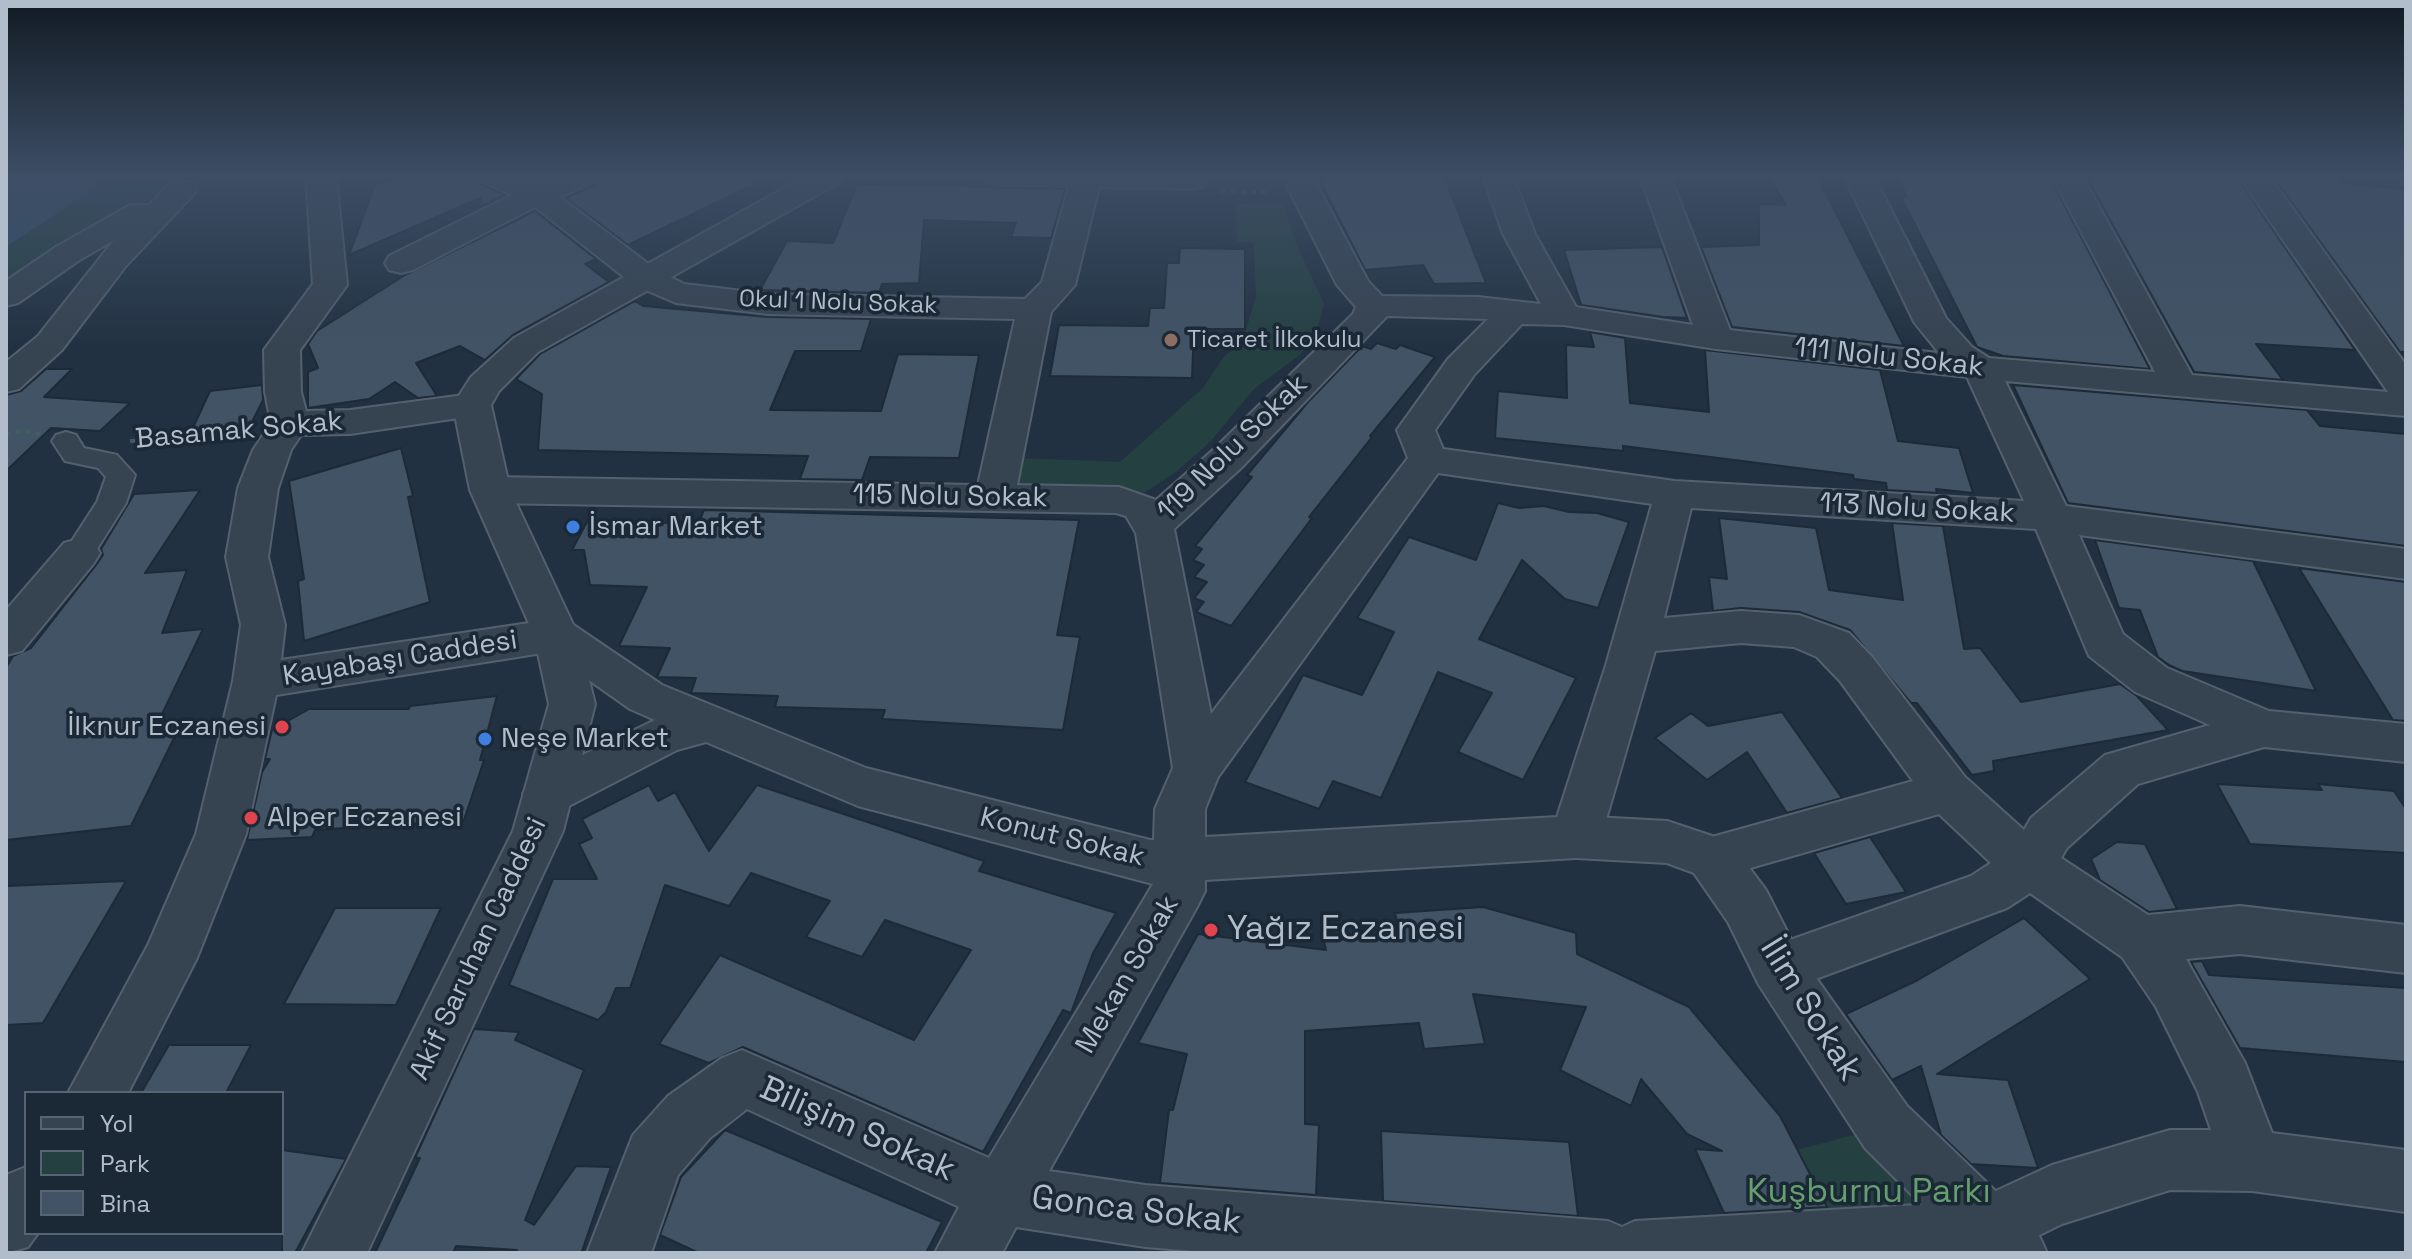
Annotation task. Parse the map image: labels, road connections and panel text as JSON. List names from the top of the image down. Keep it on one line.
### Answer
{"streets":{"street":["Okul 1 Nolu Sokak","111 Nolu Sokak","Basamak Sokak","119 Nolu Sokak","115 Nolu Sokak","113 Nolu Sokak","Kayabaşı Caddesi","Konut Sokak","Akif Saruhan Caddesi","Mekan Sokak","İlim Sokak","Bilişim Sokak","Gonca Sokak"]},"crossings":[["111 Nolu Sokak","119 Nolu Sokak"],["Basamak Sokak","Akif Saruhan Caddesi"],["119 Nolu Sokak","115 Nolu Sokak"],["115 Nolu Sokak","Akif Saruhan Caddesi"],["113 Nolu Sokak","Mekan Sokak"],["Kayabaşı Caddesi","Konut Sokak"],["Kayabaşı Caddesi","Akif Saruhan Caddesi"],["Konut Sokak","Akif Saruhan Caddesi"],["Konut Sokak","Mekan Sokak"],["Mekan Sokak","Bilişim Sokak"],["Mekan Sokak","Gonca Sokak"],["Bilişim Sokak","Gonca Sokak"]],"parks":["Kuşburnu Parkı"],"places":["Ticaret İlkokulu","İsmar Market","İlknur Eczanesi","Neşe Market","Alper Eczanesi","Yağız Eczanesi"],"legend":["Yol","Park","Bina"]}
